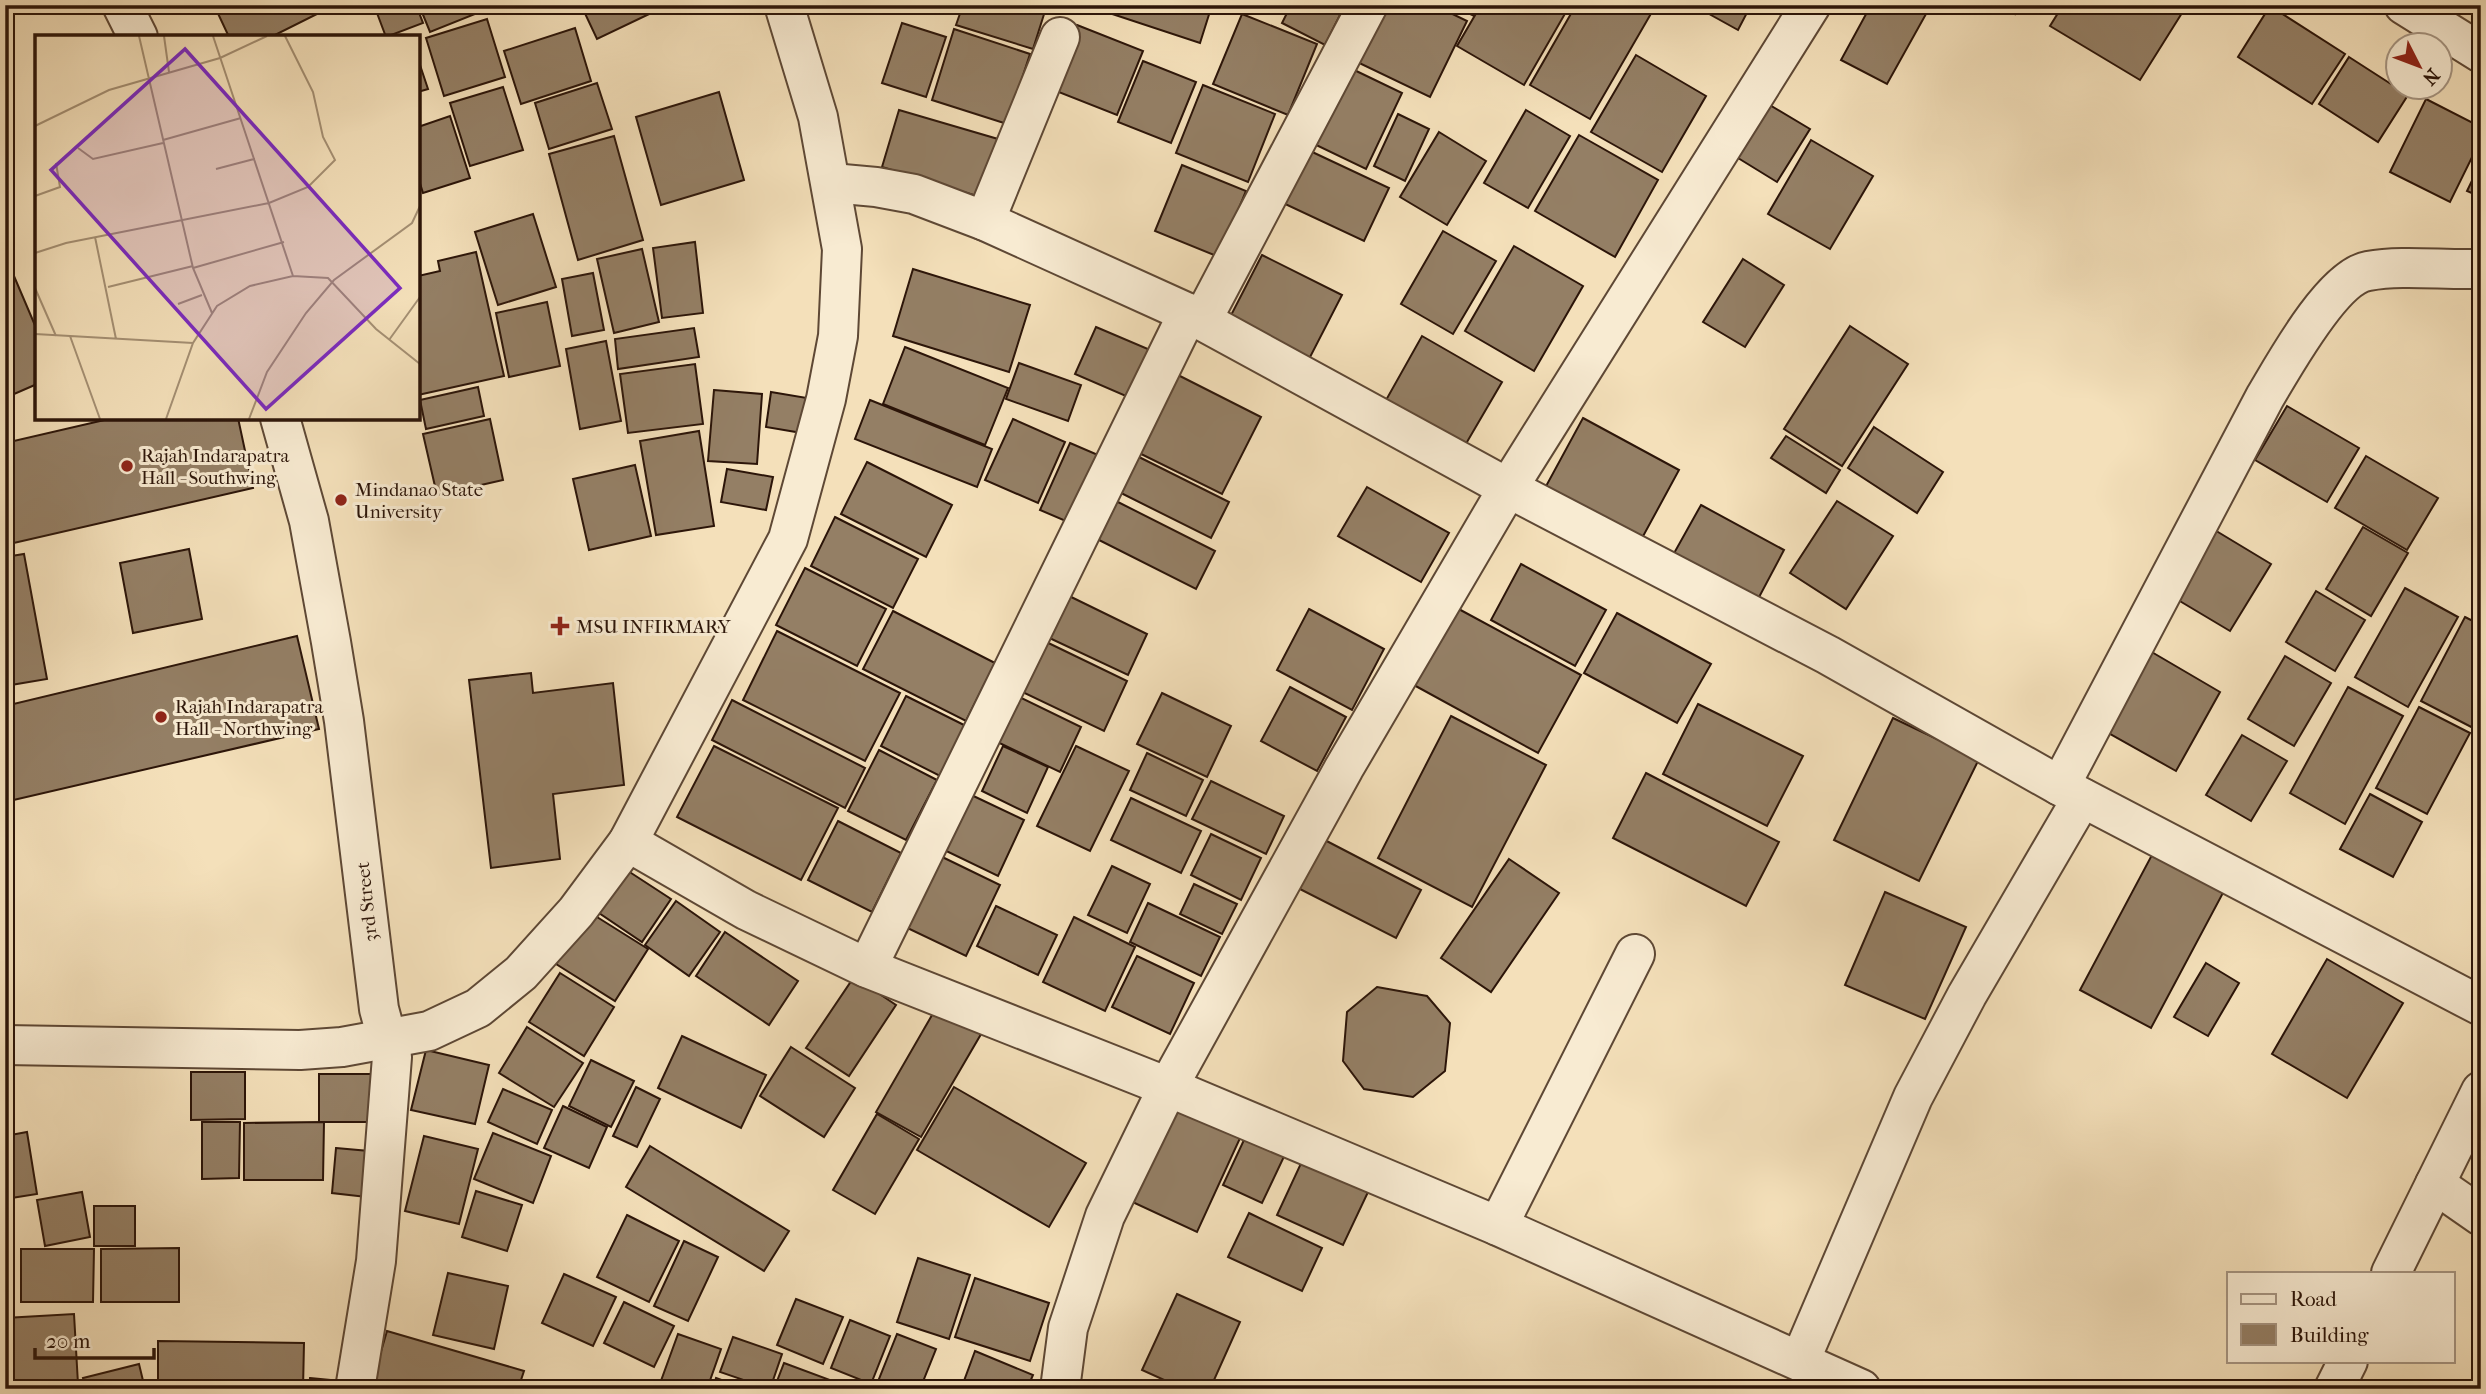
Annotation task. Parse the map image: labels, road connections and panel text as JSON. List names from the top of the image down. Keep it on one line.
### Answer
{"streets":{"street":["3rd Street"]},"places":{"other":["Rajah Indarapatra Hall - Southwing","Mindanao State University","Rajah Indarapatra Hall - Northwing"],"health":["MSU INFIRMARY"]},"legend":["Road","Building"],"scale_bar":"20 m","north":"bottom right"}
